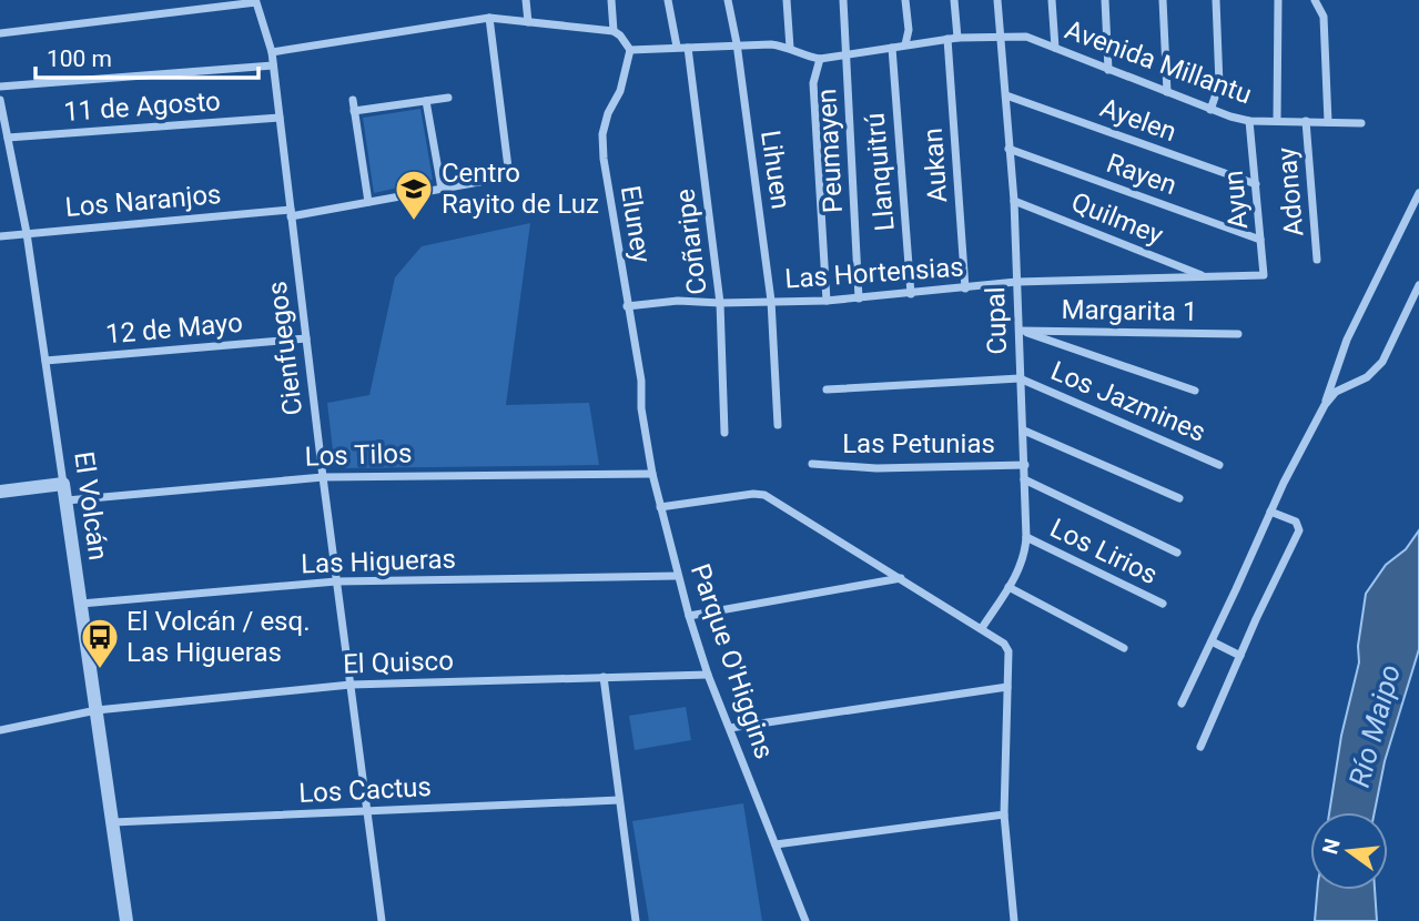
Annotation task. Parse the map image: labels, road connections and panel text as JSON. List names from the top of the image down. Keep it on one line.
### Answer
{"streets":{"street":["Avenida Millantu","11 de Agosto","Ayelen","Peumayen","Aukan","Lihuen","Llanquitrú","Rayen","Adonay","Ayun","Los Naranjos","Quilmey","Eluney","Coñaripe","Las Hortensias","Margarita 1","Cupal","12 de Mayo","Cienfuegos","Los Jazmines","Las Petunias","Los Tilos","El Volcán","Los Lirios","Las Higueras","Parque O'Higgins","El Quisco","Los Cactus"]},"crossings":[["Avenida Millantu","Peumayen"],["Avenida Millantu","Aukan"],["Avenida Millantu","Lihuen"],["Avenida Millantu","Llanquitrú"],["Avenida Millantu","Adonay"],["Avenida Millantu","Ayun"],["Avenida Millantu","Eluney"],["Avenida Millantu","Coñaripe"],["Avenida Millantu","Cupal"],["11 de Agosto","Cienfuegos"],["11 de Agosto","El Volcán"],["Ayelen","Ayun"],["Ayelen","Cupal"],["Peumayen","Las Hortensias"],["Aukan","Las Hortensias"],["Lihuen","Las Hortensias"],["Llanquitrú","Las Hortensias"],["Rayen","Ayun"],["Rayen","Cupal"],["Ayun","Las Hortensias"],["Los Naranjos","Cienfuegos"],["Los Naranjos","El Volcán"],["Quilmey","Las Hortensias"],["Quilmey","Cupal"],["Eluney","Las Hortensias"],["Eluney","Parque O'Higgins"],["Coñaripe","Las Hortensias"],["Las Hortensias","Cupal"],["Margarita 1","Cupal"],["Cupal","Los Jazmines"],["Cupal","Las Petunias"],["Cupal","Los Lirios"],["12 de Mayo","Cienfuegos"],["12 de Mayo","El Volcán"],["Cienfuegos","Los Tilos"],["Cienfuegos","Las Higueras"],["Cienfuegos","El Quisco"],["Cienfuegos","Los Cactus"],["Los Tilos","El Volcán"],["Los Tilos","Parque O'Higgins"],["El Volcán","Las Higueras"],["El Volcán","El Quisco"],["El Volcán","Los Cactus"],["Las Higueras","Parque O'Higgins"],["Parque O'Higgins","El Quisco"]],"water":["Río Maipo"],"places":{"school or university":["Centro Rayito de Luz"],"bus stop":["El Volcán / esq. Las Higueras"]},"scale_bar":"100 m","north":"left"}
